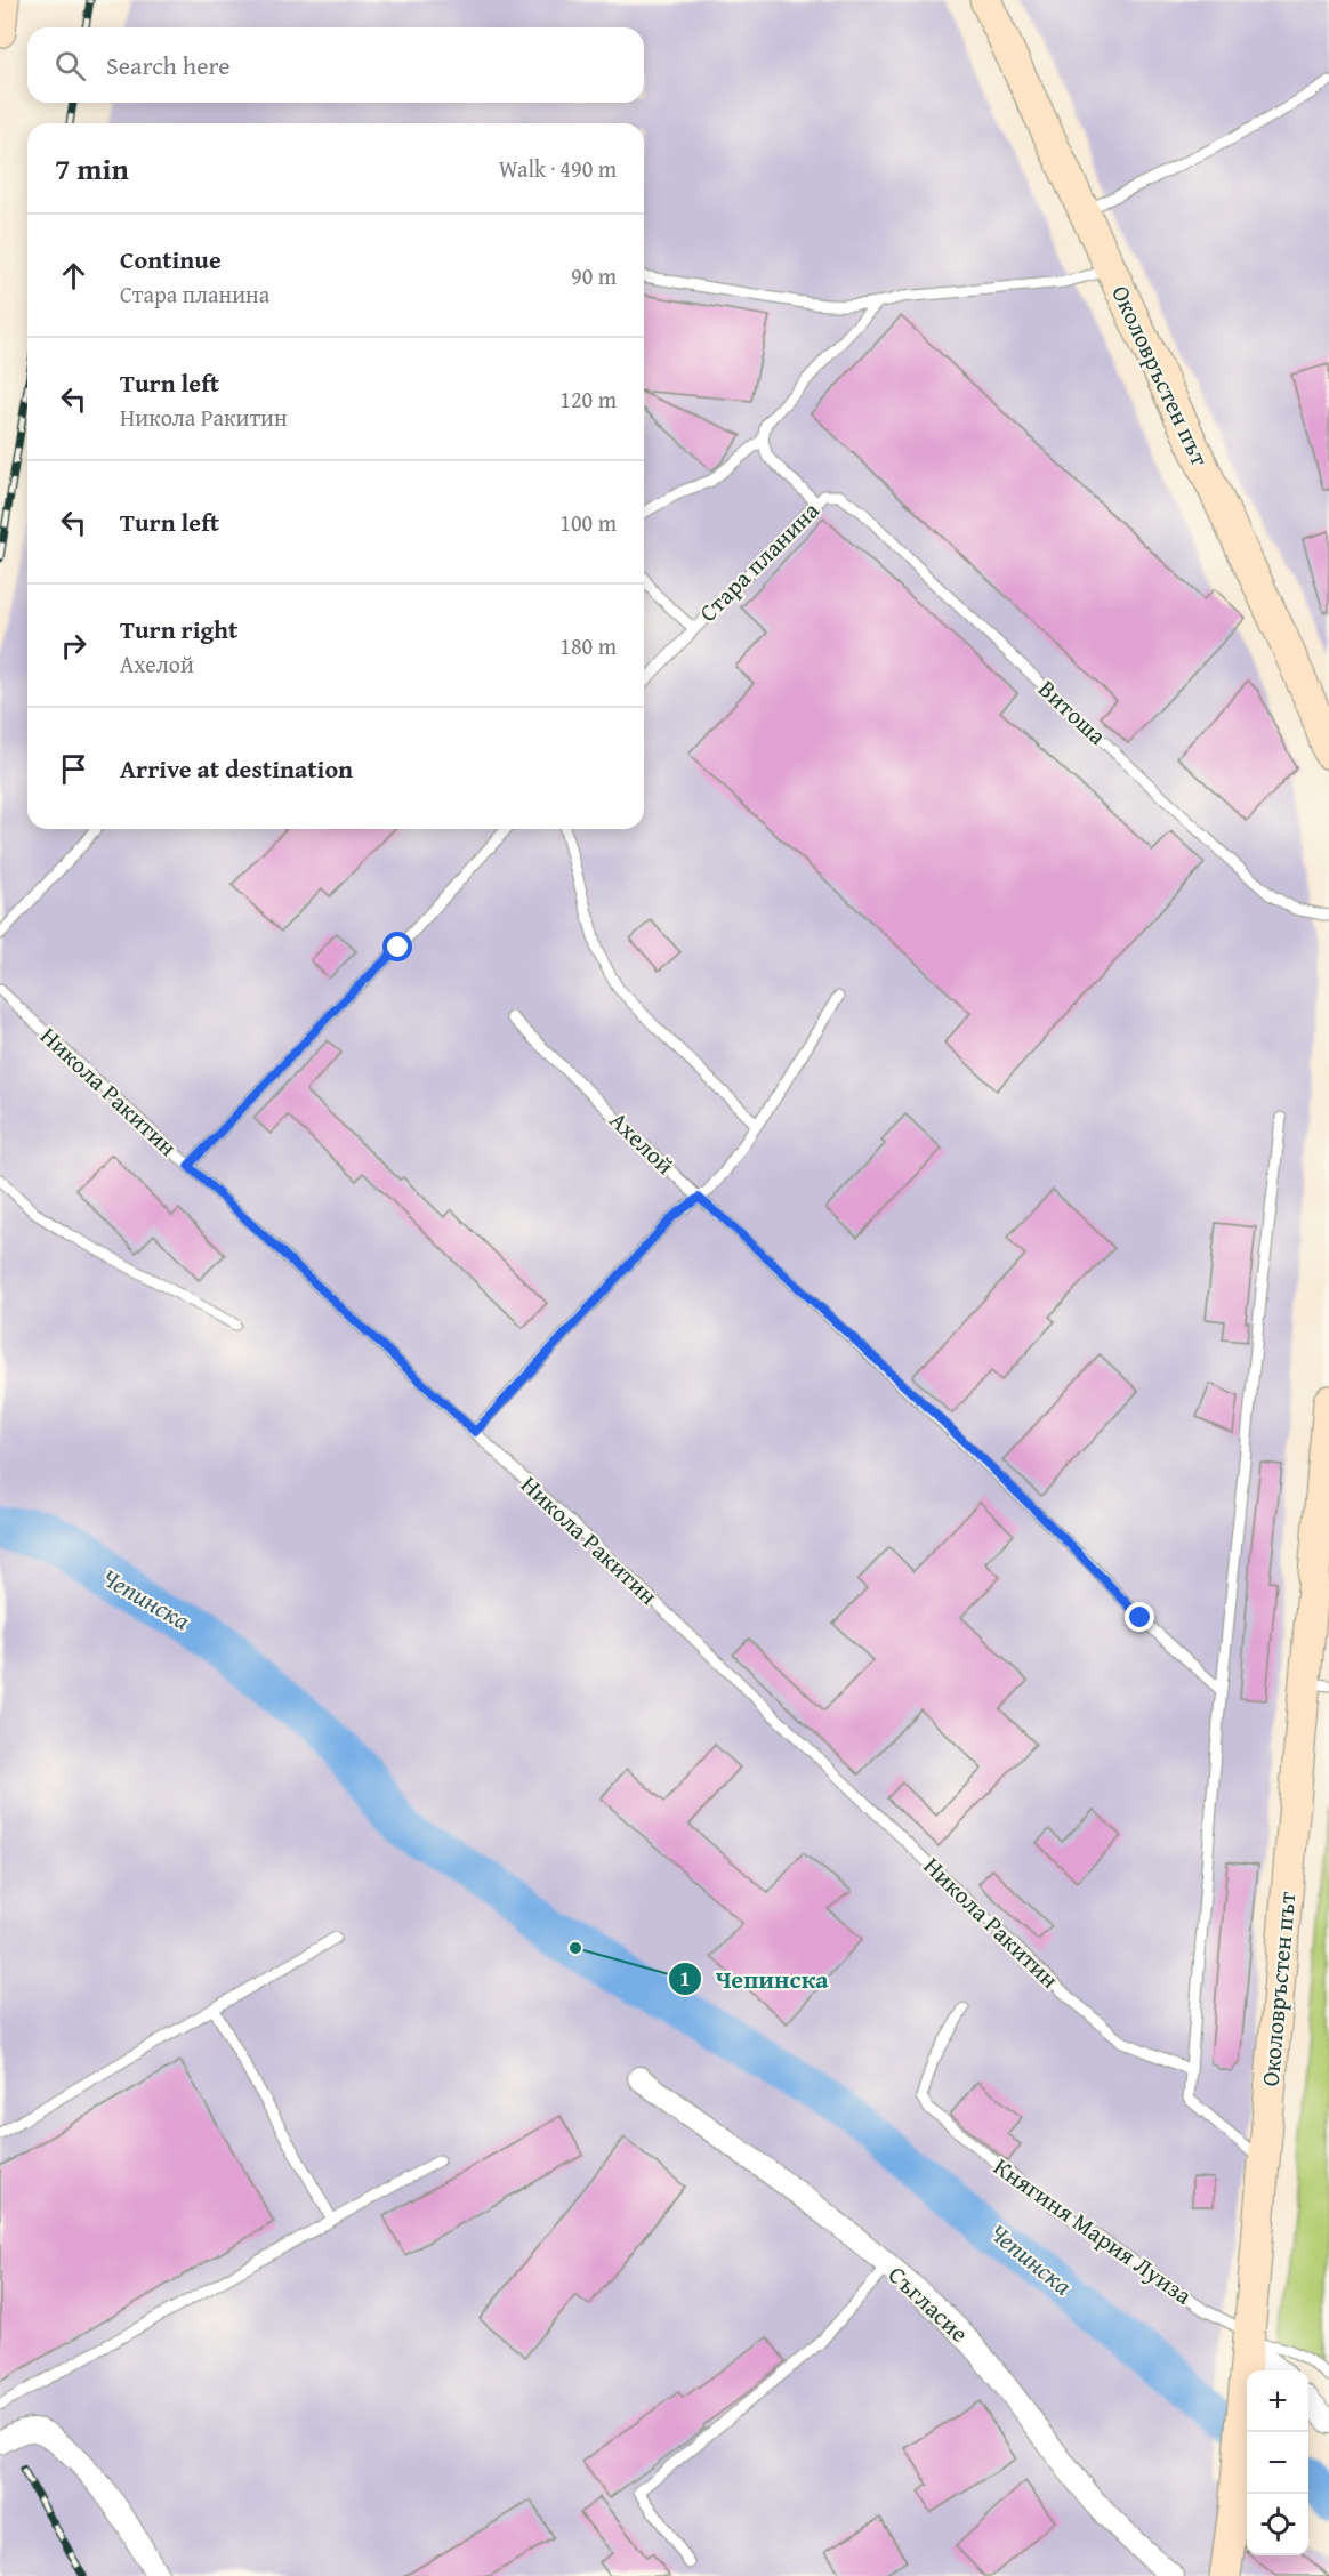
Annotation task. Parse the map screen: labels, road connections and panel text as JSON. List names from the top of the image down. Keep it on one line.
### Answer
{"streets":{"street":["Околовръстен път","Съгласие"],"lane":["Стара планина","Витоша","Никола Ракитин","Ахелой","Княгиня Мария Луиза"]},"crossings":[["Околовръстен път","Княгиня Мария Луиза"],["Стара планина","Витоша"]],"water":["Чепинска"],"places":["Чепинска"],"page":{"search":"Search here","heading":["7 min","Walk · 490 m"],"list":[["Continue","Стара планина","90 m"],["Turn left","Никола Ракитин","120 m"],["Turn left","100 m"],["Turn right","Ахелой","180 m"],"Arrive at destination"],"map_buttons":["+","−"]}}
